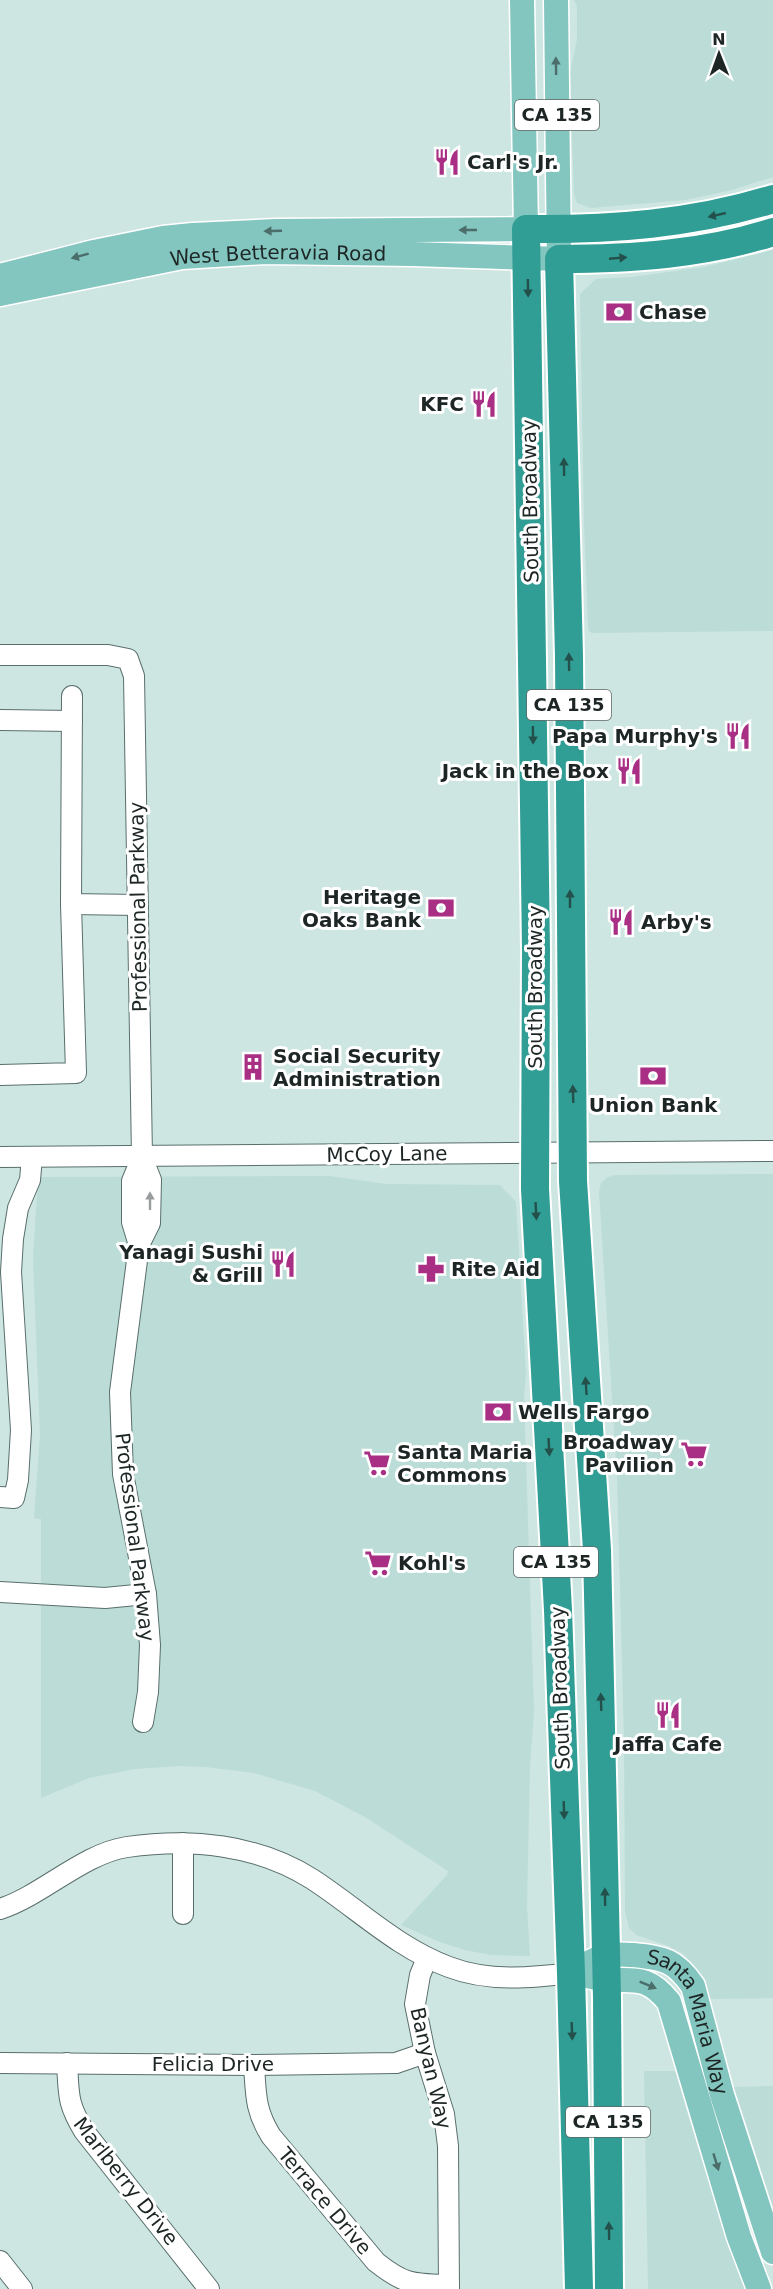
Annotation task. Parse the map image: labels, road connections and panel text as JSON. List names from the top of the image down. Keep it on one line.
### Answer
{"streets":{"highway":["CA 135","West Betteravia Road","South Broadway"],"main road":["Santa Maria Way"],"street":["Professional Parkway","McCoy Lane","Felicia Drive","Banyan Way","Marlberry Drive","Terrace Drive"]},"crossings":[["CA 135","South Broadway"],["CA 135","Santa Maria Way"],["West Betteravia Road","South Broadway"],["South Broadway","McCoy Lane"],["South Broadway","Santa Maria Way"],["Professional Parkway","McCoy Lane"],["Felicia Drive","Banyan Way"],["Felicia Drive","Marlberry Drive"],["Felicia Drive","Terrace Drive"],["Banyan Way","Terrace Drive"]],"one_way":["West Betteravia Road","Santa Maria Way"],"places":{"restaurant":["Carl's Jr.","KFC","Papa Murphy's","Jack in the Box","Arby's","Yanagi Sushi & Grill","Jaffa Cafe"],"bank":["Chase","Heritage Oaks Bank","Union Bank","Wells Fargo"],"building":["Social Security Administration"],"pharmacy":["Rite Aid"],"supermarket":["Broadway Pavilion","Santa Maria Commons","Kohl's"]},"north":"top"}
